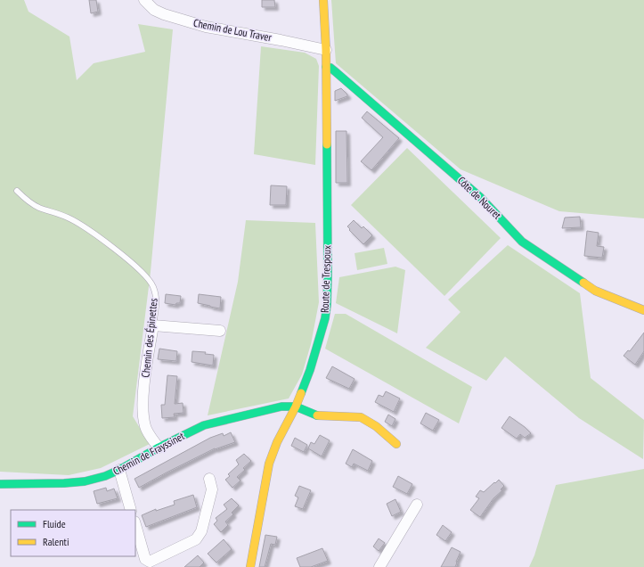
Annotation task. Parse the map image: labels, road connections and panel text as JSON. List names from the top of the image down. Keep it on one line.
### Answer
{"streets":{"street":["Chemin de Lou Traver","Côte de Nouret","Route de Trespoux","Chemin des Épinettes","Chemin de Frayssinet"]},"crossings":[["Chemin de Lou Traver","Route de Trespoux"],["Côte de Nouret","Route de Trespoux"],["Route de Trespoux","Chemin de Frayssinet"],["Chemin des Épinettes","Chemin de Frayssinet"]],"legend":["Fluide","Ralenti"]}
